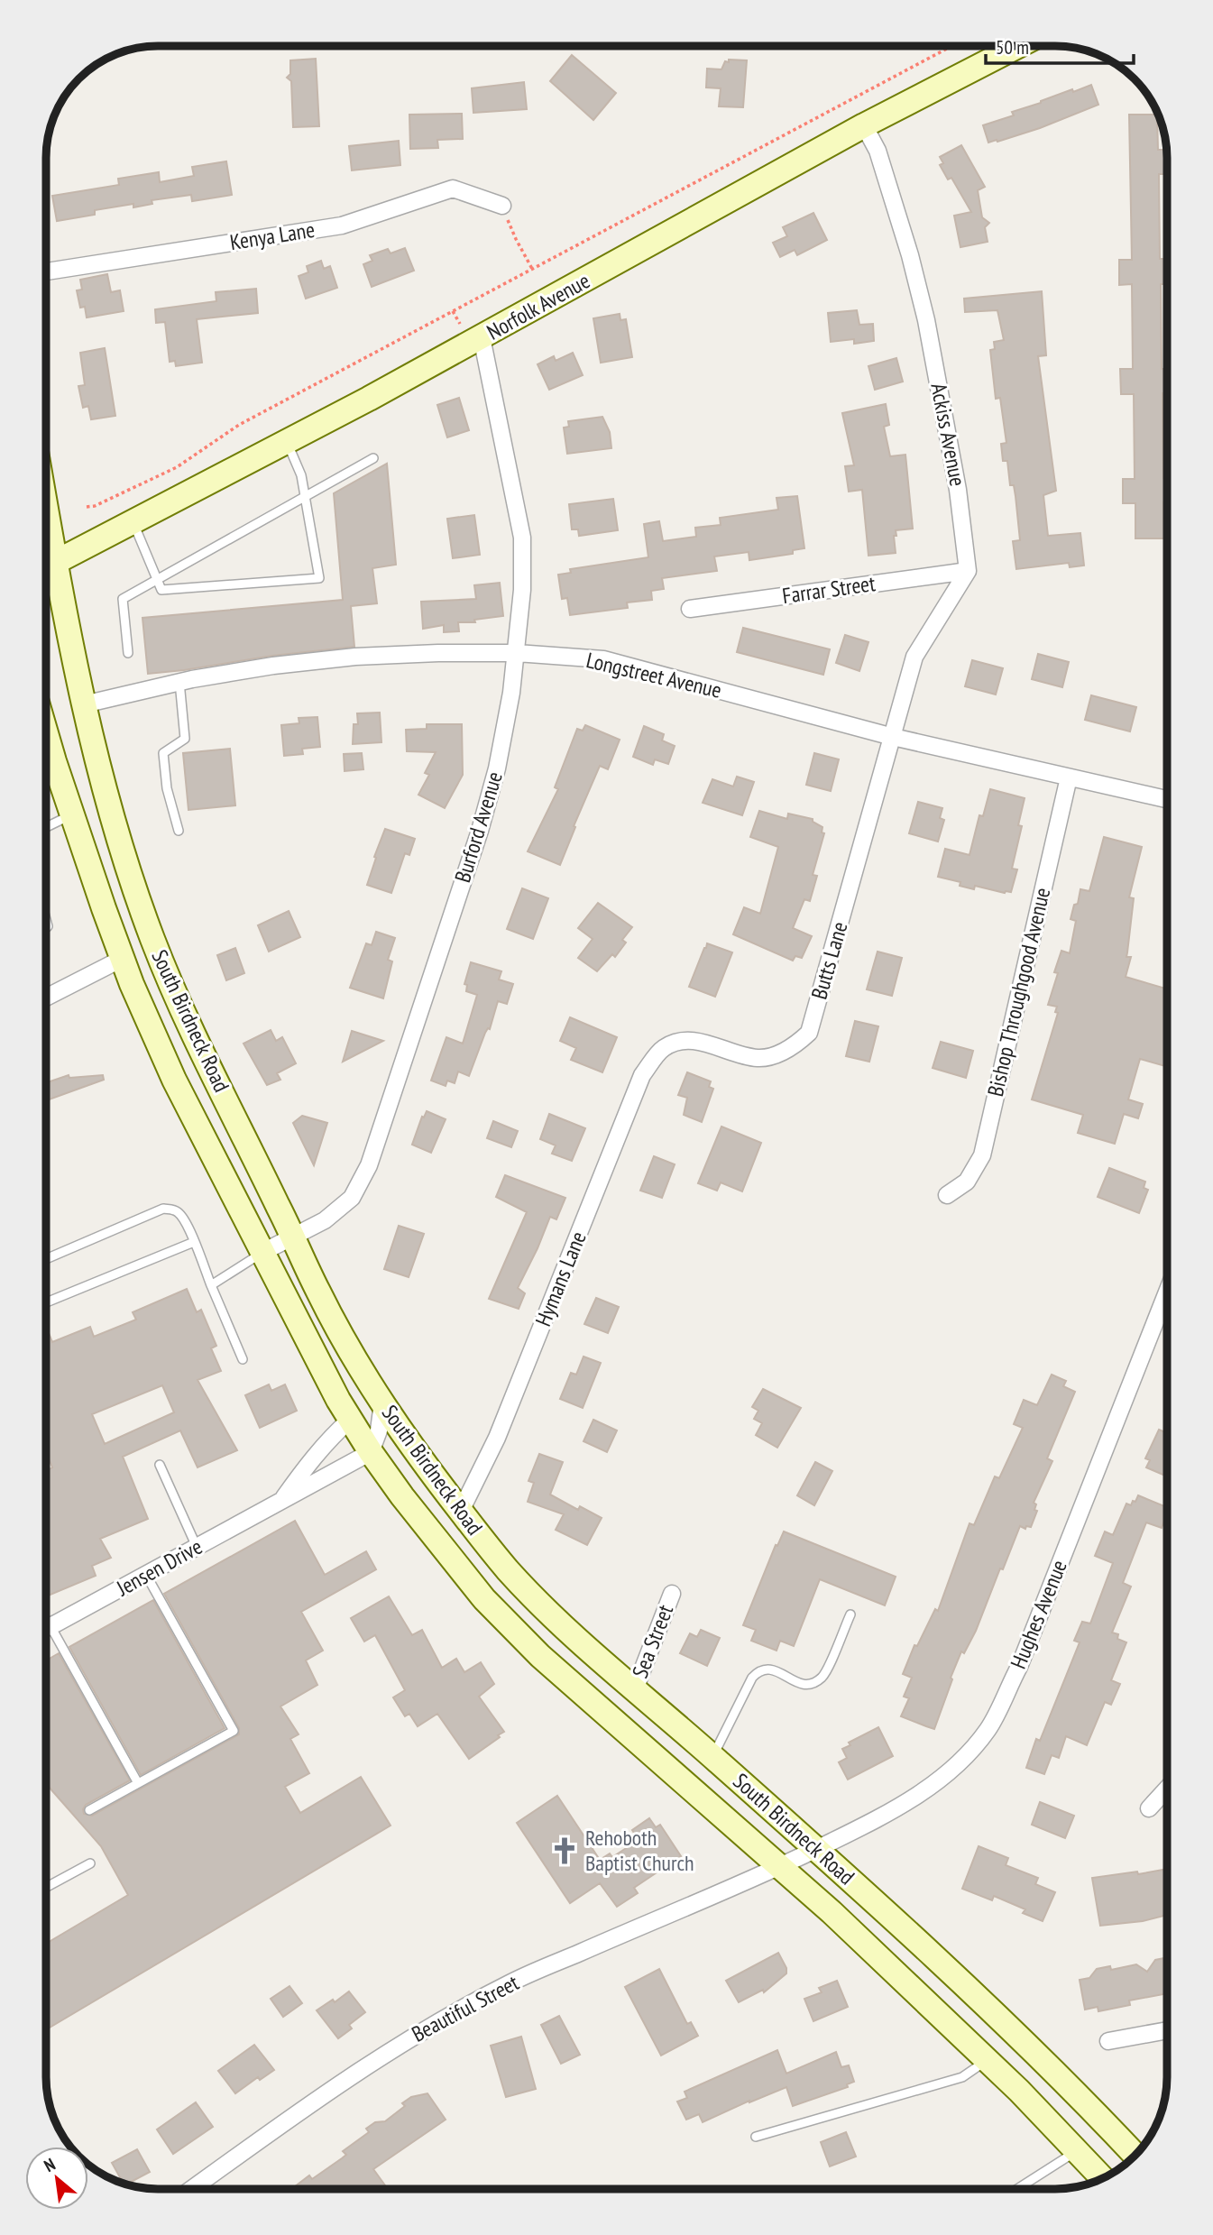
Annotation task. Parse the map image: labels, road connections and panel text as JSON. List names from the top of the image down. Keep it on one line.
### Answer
{"streets":{"main road":["Norfolk Avenue","South Birdneck Road"],"street":["Kenya Lane","Ackiss Avenue","Farrar Street","Longstreet Avenue","Burford Avenue","Butts Lane","Bishop Throughgood Avenue","Hymans Lane","Jensen Drive","Hughes Avenue","Sea Street","Beautiful Street"]},"crossings":[["Norfolk Avenue","Ackiss Avenue"],["Norfolk Avenue","Burford Avenue"],["Ackiss Avenue","Farrar Street"],["Longstreet Avenue","Burford Avenue"],["Longstreet Avenue","Butts Lane"],["Longstreet Avenue","Bishop Throughgood Avenue"],["Longstreet Avenue","South Birdneck Road"],["Burford Avenue","South Birdneck Road"],["Butts Lane","Hymans Lane"],["South Birdneck Road","Hymans Lane"],["South Birdneck Road","Jensen Drive"],["South Birdneck Road","Hughes Avenue"],["South Birdneck Road","Sea Street"],["South Birdneck Road","Beautiful Street"],["Hughes Avenue","Beautiful Street"]],"places":{"church":["Rehoboth Baptist Church"]},"scale_bar":"50 m","north":"top left"}
